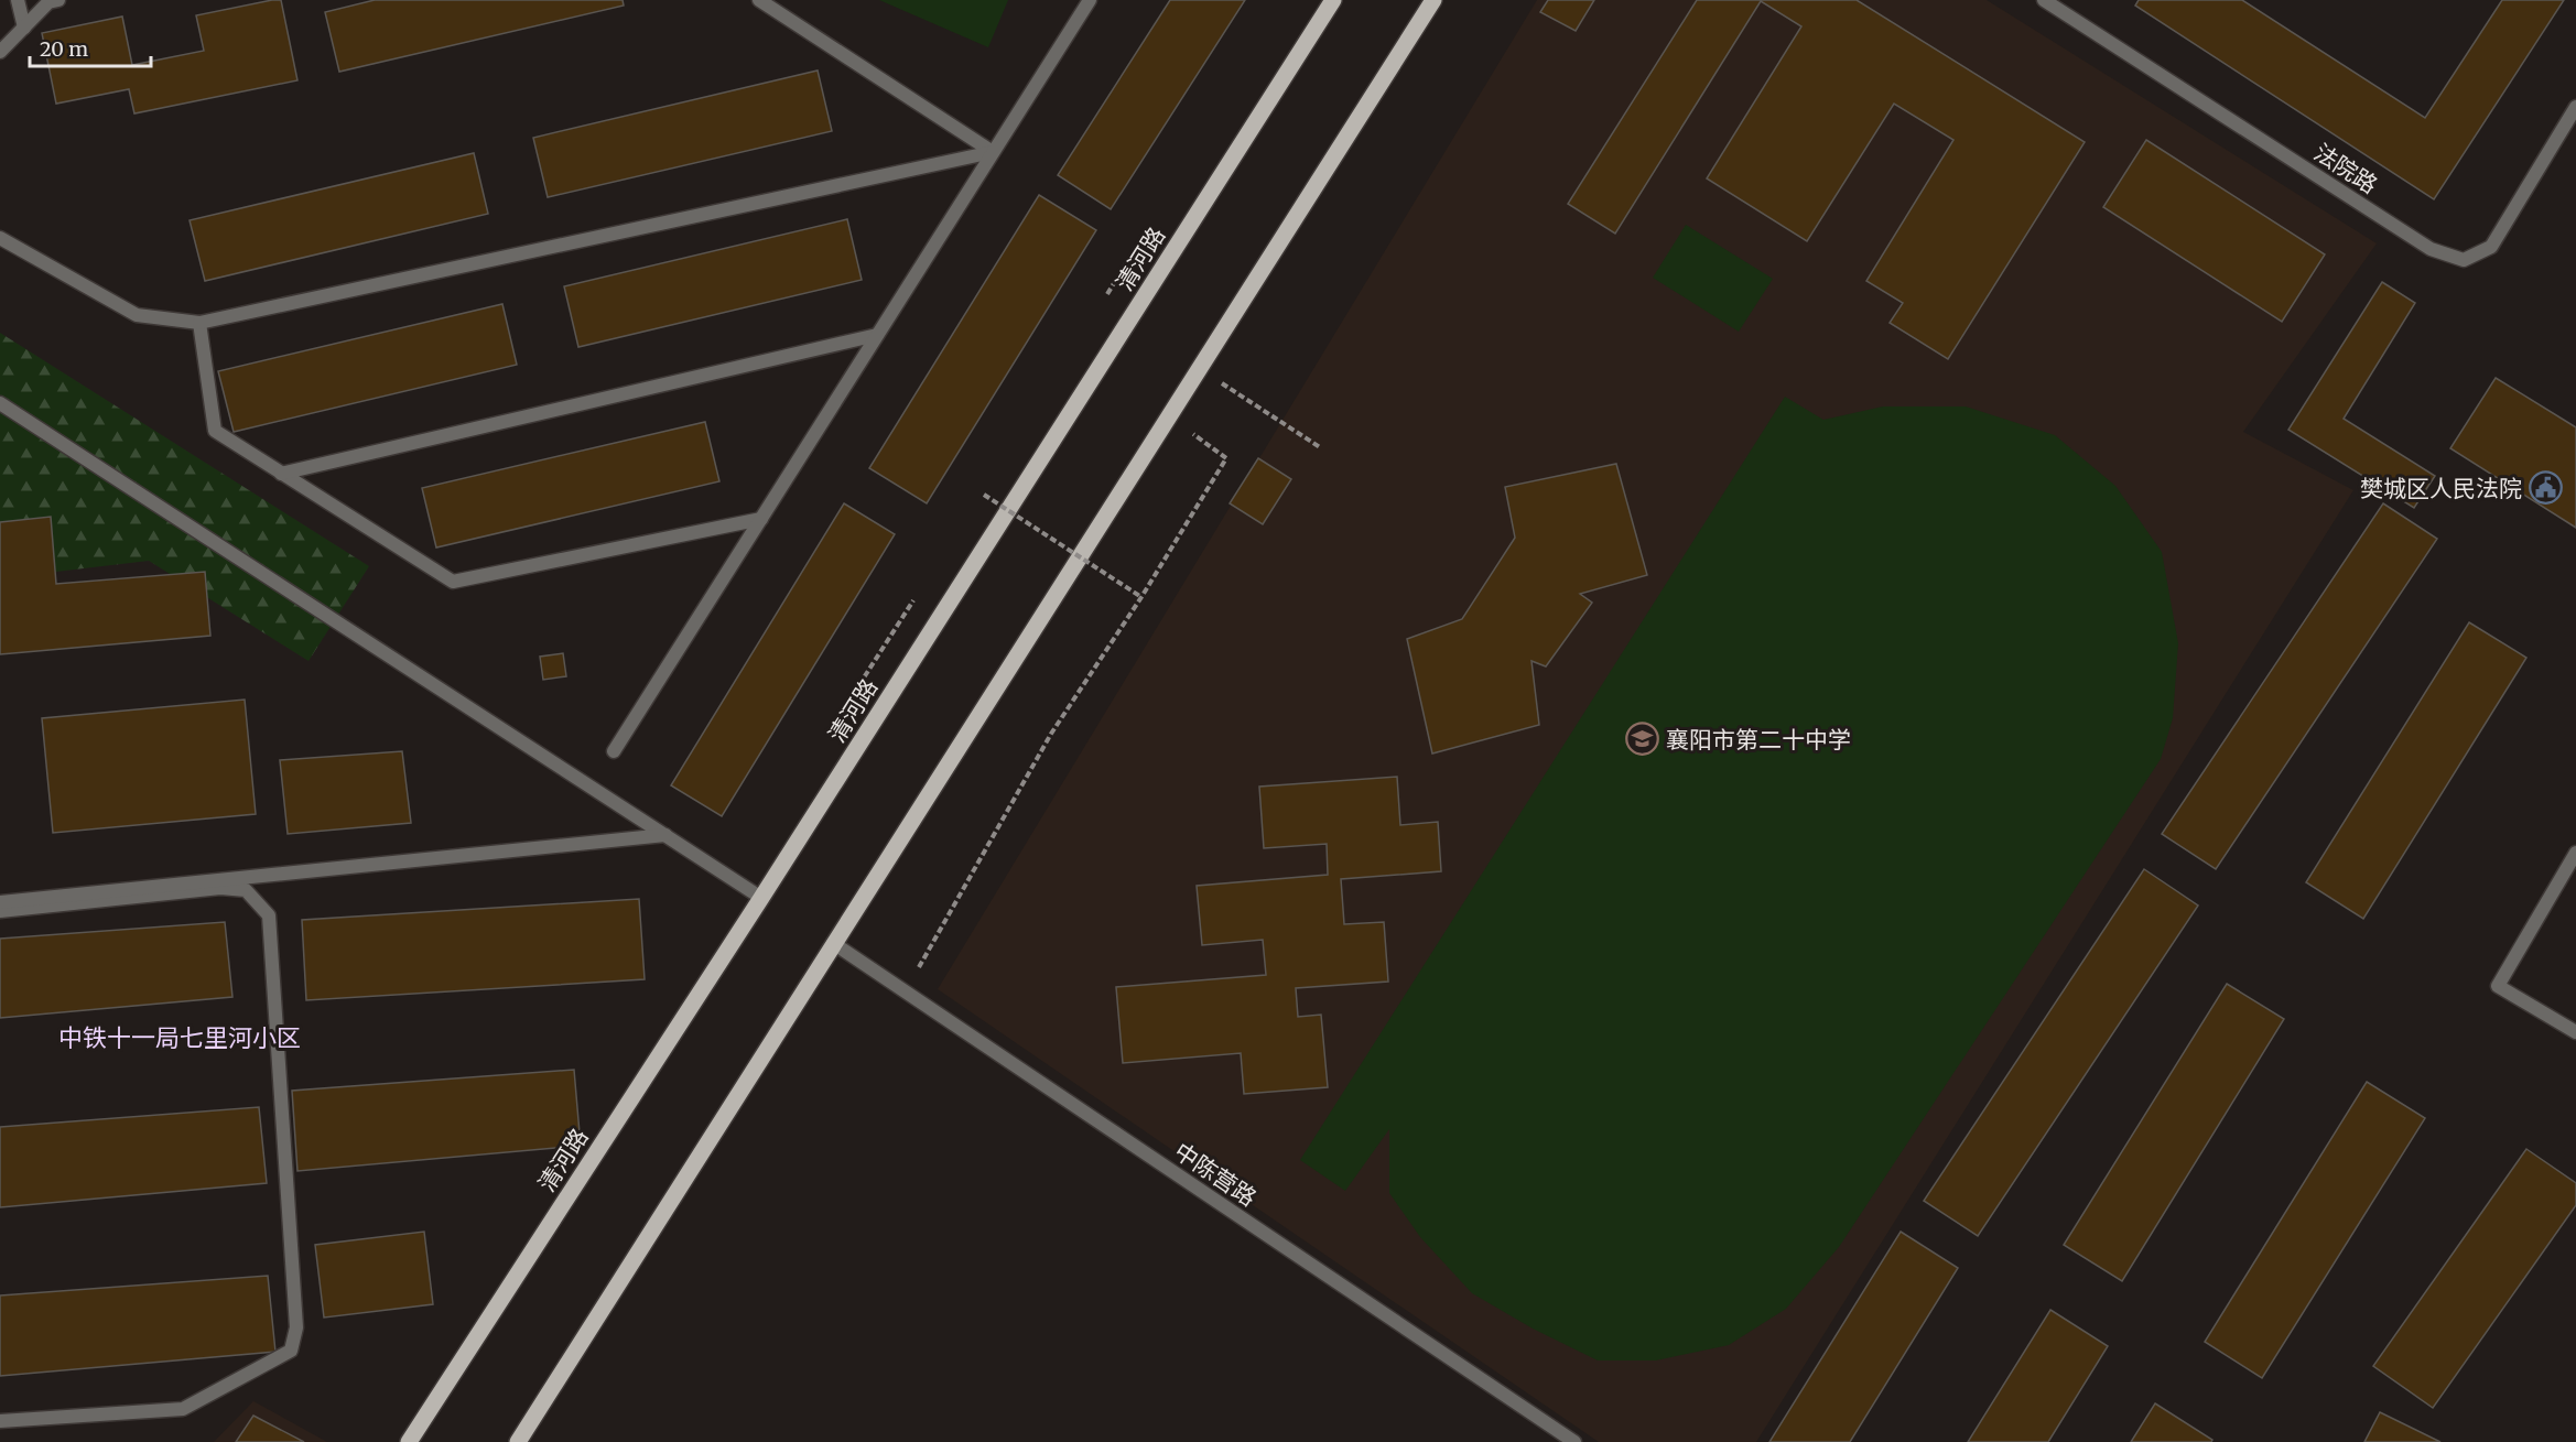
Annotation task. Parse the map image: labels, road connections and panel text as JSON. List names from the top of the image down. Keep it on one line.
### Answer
{"streets":{"main road":["清河路"],"street":["法院路","中陈营路"]},"districts":["中铁十一局七里河小区"],"places":{"public building":["樊城区人民法院"],"school or university":["襄阳市第二十中学"]},"scale_bar":"20 m"}
